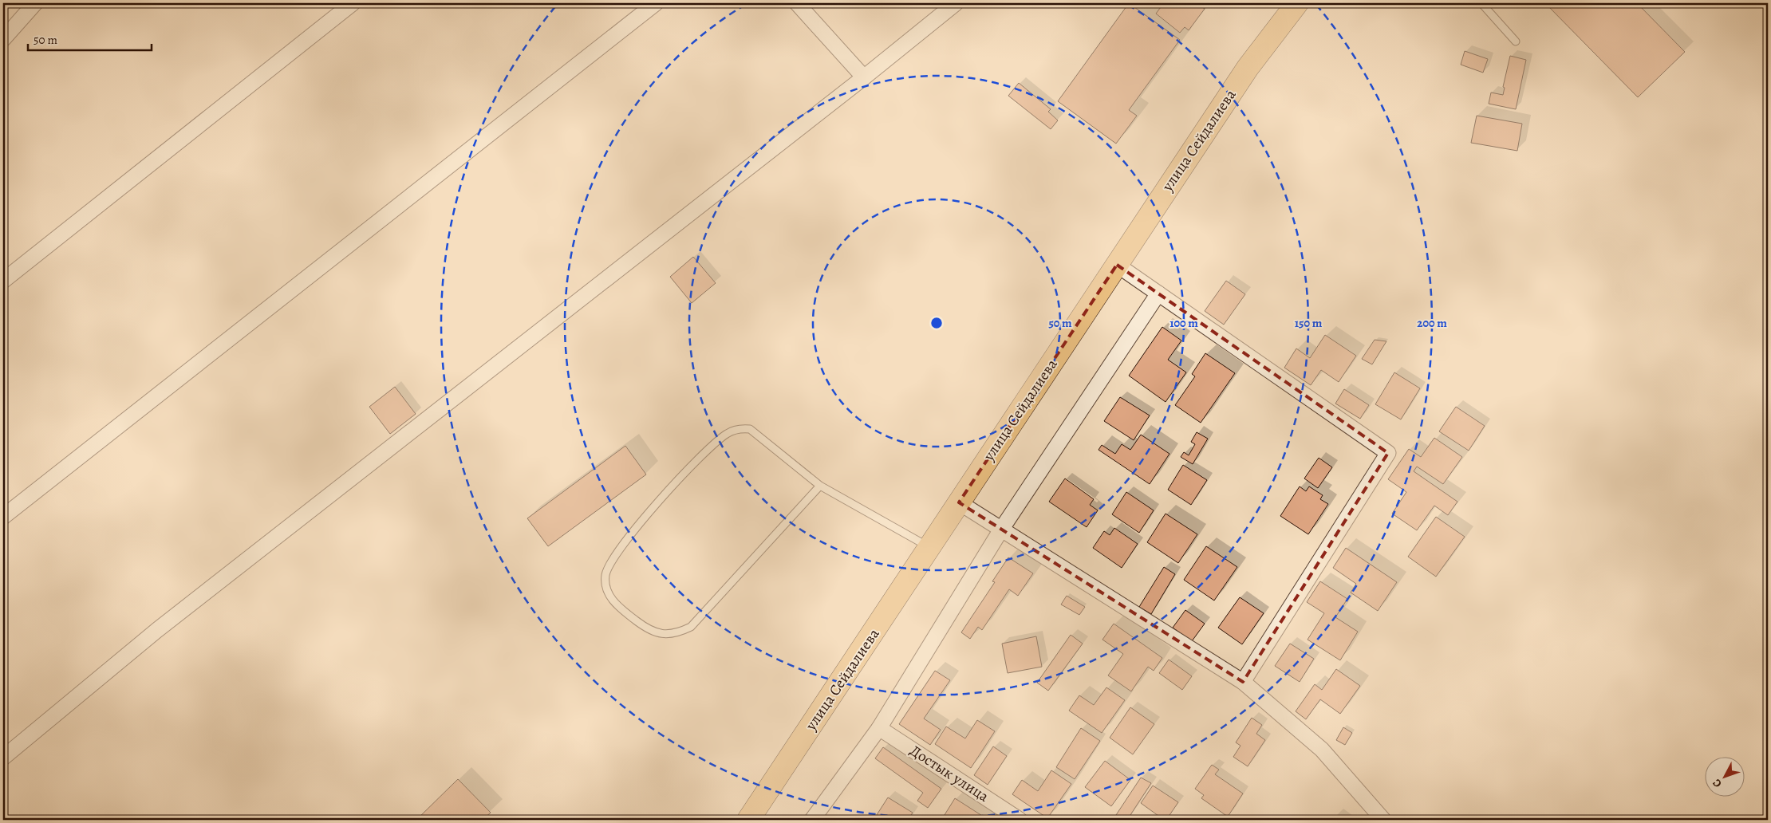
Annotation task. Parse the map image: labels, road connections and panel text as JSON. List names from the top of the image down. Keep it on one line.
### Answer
{"streets":{"main road":["улица Сейдалиева"],"street":["Достык улица"]},"scale_bar":"50 m","north":"bottom left","rings":["50 m","100 m","150 m","200 m"]}
